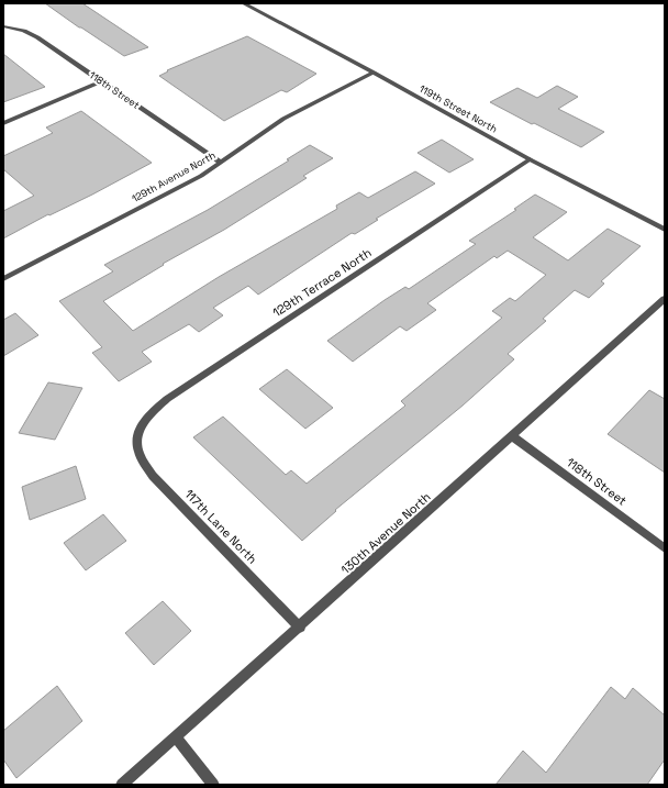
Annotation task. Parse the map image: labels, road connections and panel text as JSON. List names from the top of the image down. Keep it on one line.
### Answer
{"streets":{"street":["118th Street","119th Street North","129th Avenue North","129th Terrace North","117th Lane North","130th Avenue North"]},"crossings":[["118th Street","129th Avenue North"],["118th Street","130th Avenue North"],["119th Street North","129th Avenue North"],["119th Street North","129th Terrace North"],["129th Terrace North","117th Lane North"],["117th Lane North","130th Avenue North"]]}
